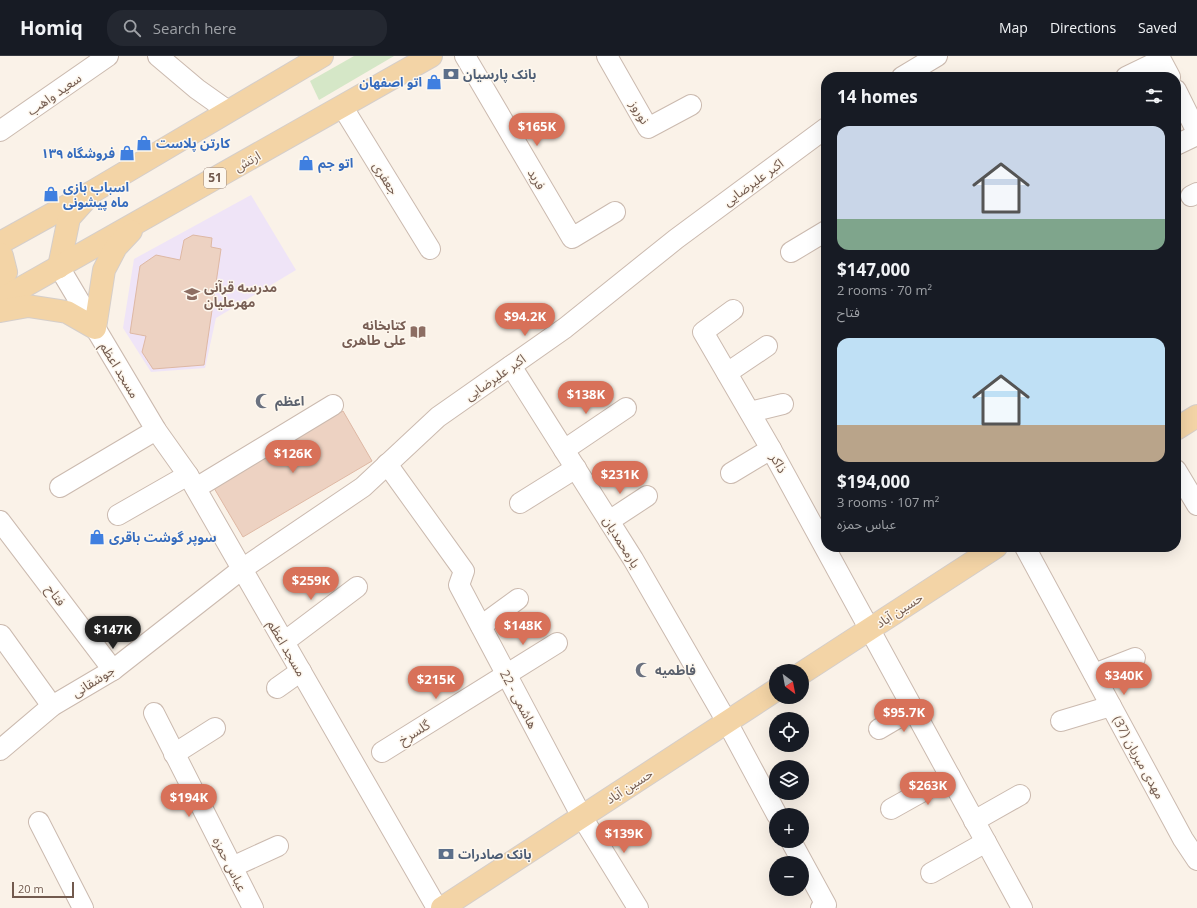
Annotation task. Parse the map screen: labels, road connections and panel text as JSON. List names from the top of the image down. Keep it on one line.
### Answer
{"streets":{"main road":["ارتش","51","حسین آباد"],"street":["سعید واهب","نوروز","جعفری","فرید","اکبر علیرضایی","مسجد اعظم","ذاکر","یارمحمدیان","فتاح","جوشقانی","هاشمی - 22","گلسرخ","مهدی میریان (37)","عباس حمزه"]},"crossings":[["ارتش","جعفری"],["ارتش","مسجد اعظم"],["اکبر علیرضایی","مسجد اعظم"],["اکبر علیرضایی","یارمحمدیان"],["اکبر علیرضایی","جوشقانی"],["اکبر علیرضایی","هاشمی - 22"],["مسجد اعظم","جوشقانی"],["ذاکر","حسین آباد"],["یارمحمدیان","حسین آباد"],["فتاح","جوشقانی"],["حسین آباد","هاشمی - 22"],["هاشمی - 22","گلسرخ"]],"places":{"bank":["بانک پارسیان","بانک صادرات"],"shop":["اتو اصفهان","کارتن پلاست","فروشگاه ۱۳۹","اتو جم","اسباب بازی ماه پیشونی","سوپر گوشت باقری"],"school or university":["مدرسه قرآنی مهرعلیان"],"library":["کتابخانه علی طاهری"],"mosque":["اعظم","فاطمیه"]},"scale_bar":"20 m","north":"bottom right","page":{"header":"Homiq","search":"Search here","nav":["Map","Directions","Saved"],"heading":"14 homes","price":["$165K","$94.2K","$138K","$126K","$231K","$259K","$148K","$147K","$340K","$215K","$95.7K","$263K","$194K","$139K"],"list":[{"name":"$147,000","note":"2 rooms · 70 m² · فتاح"},{"name":"$194,000","note":"3 rooms · 107 m² · عباس حمزه"}],"map_buttons":["+","−"],"scale":"20 m"}}
